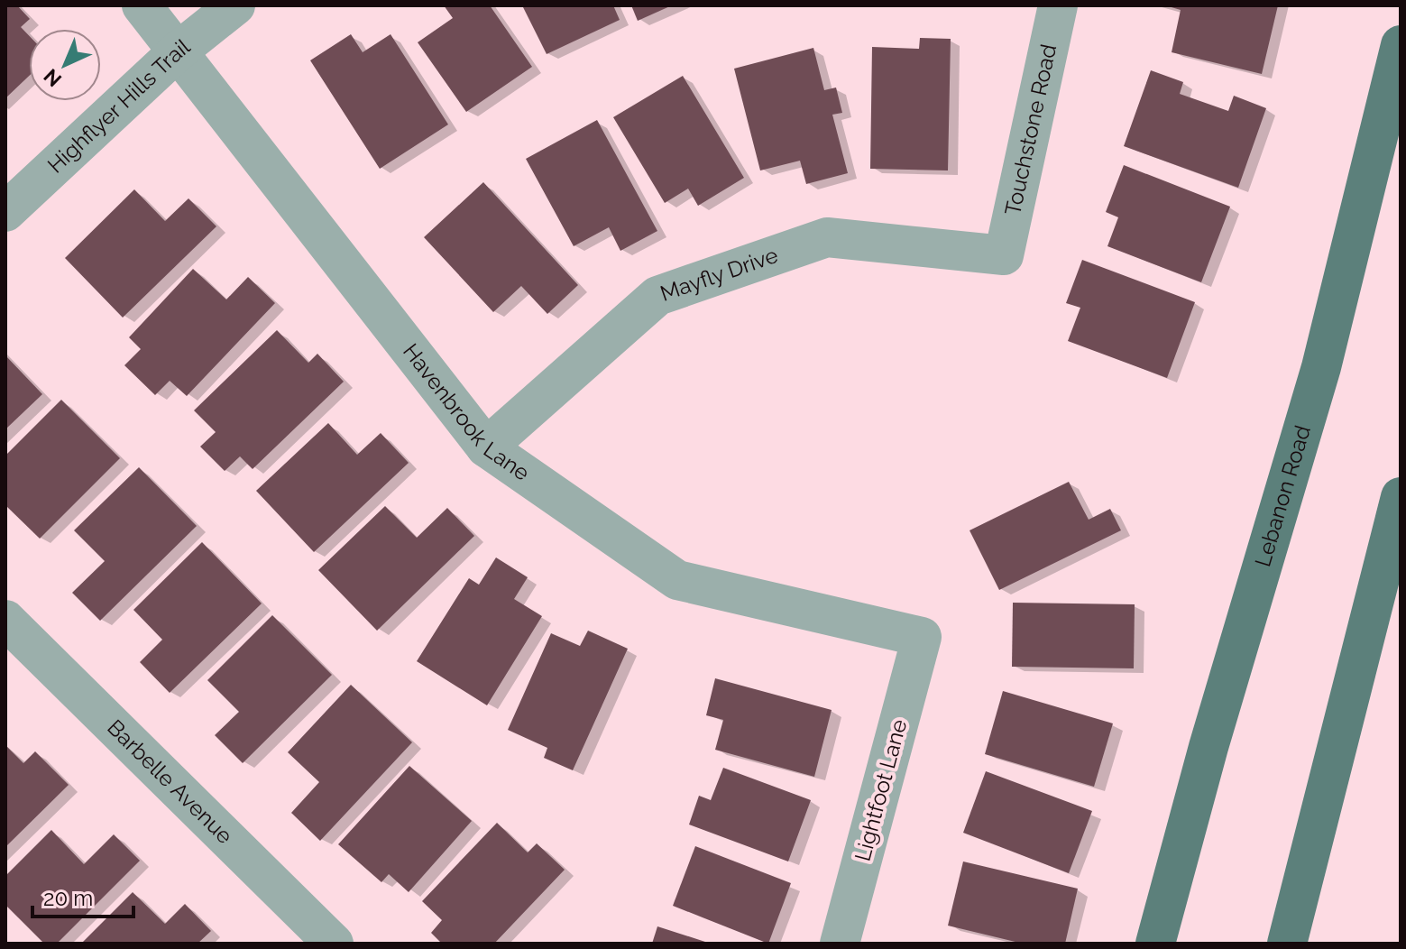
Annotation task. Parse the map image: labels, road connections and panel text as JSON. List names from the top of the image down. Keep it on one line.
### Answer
{"streets":{"main road":["Lebanon Road"],"street":["Highflyer Hills Trail","Touchstone Road","Mayfly Drive","Havenbrook Lane","Barbelle Avenue","Lightfoot Lane"]},"crossings":[["Highflyer Hills Trail","Havenbrook Lane"],["Touchstone Road","Mayfly Drive"],["Mayfly Drive","Havenbrook Lane"],["Havenbrook Lane","Lightfoot Lane"]],"scale_bar":"20 m","north":"bottom left"}
